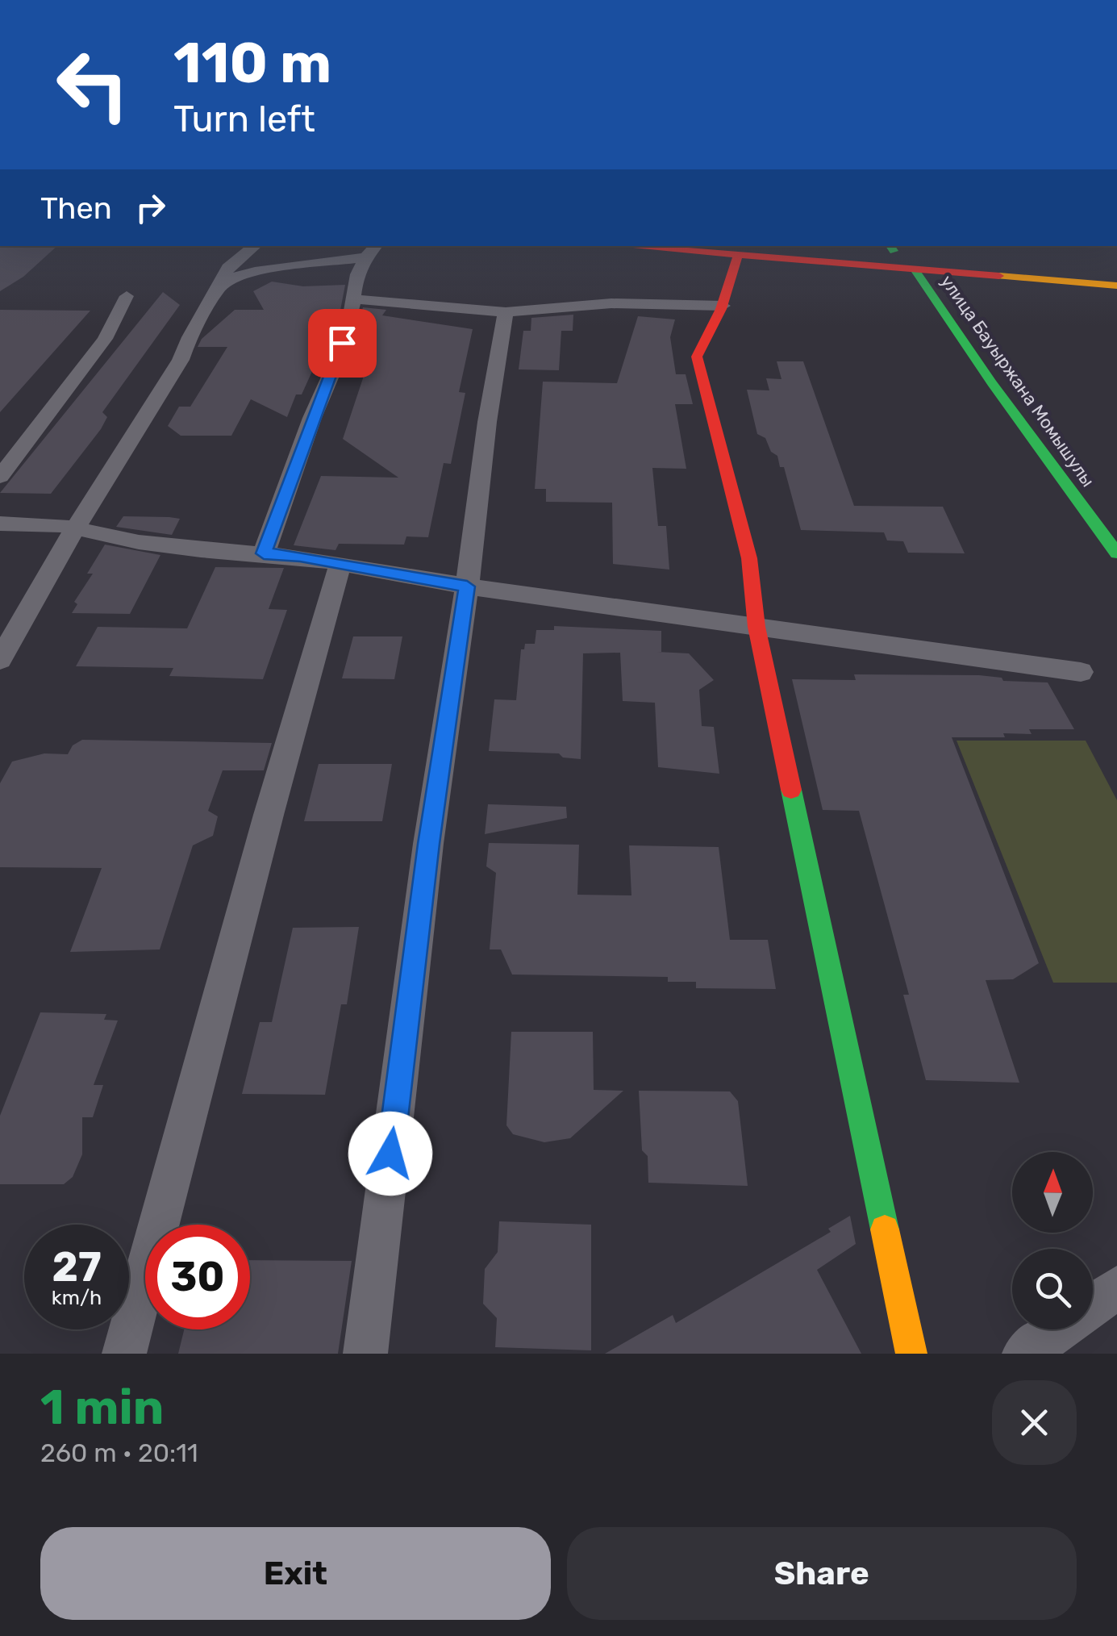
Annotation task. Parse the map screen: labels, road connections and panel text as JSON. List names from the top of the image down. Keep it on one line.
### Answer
{"streets":{"main road":["улица Бауыржана Момышулы"]},"north":"top","page":{"turn":["110 m","Turn left"],"then":"Then","speed":"27 km/h","limit":"30","heading":["1 min","260 m · 20:11"],"buttons":["Exit","Share"]}}
